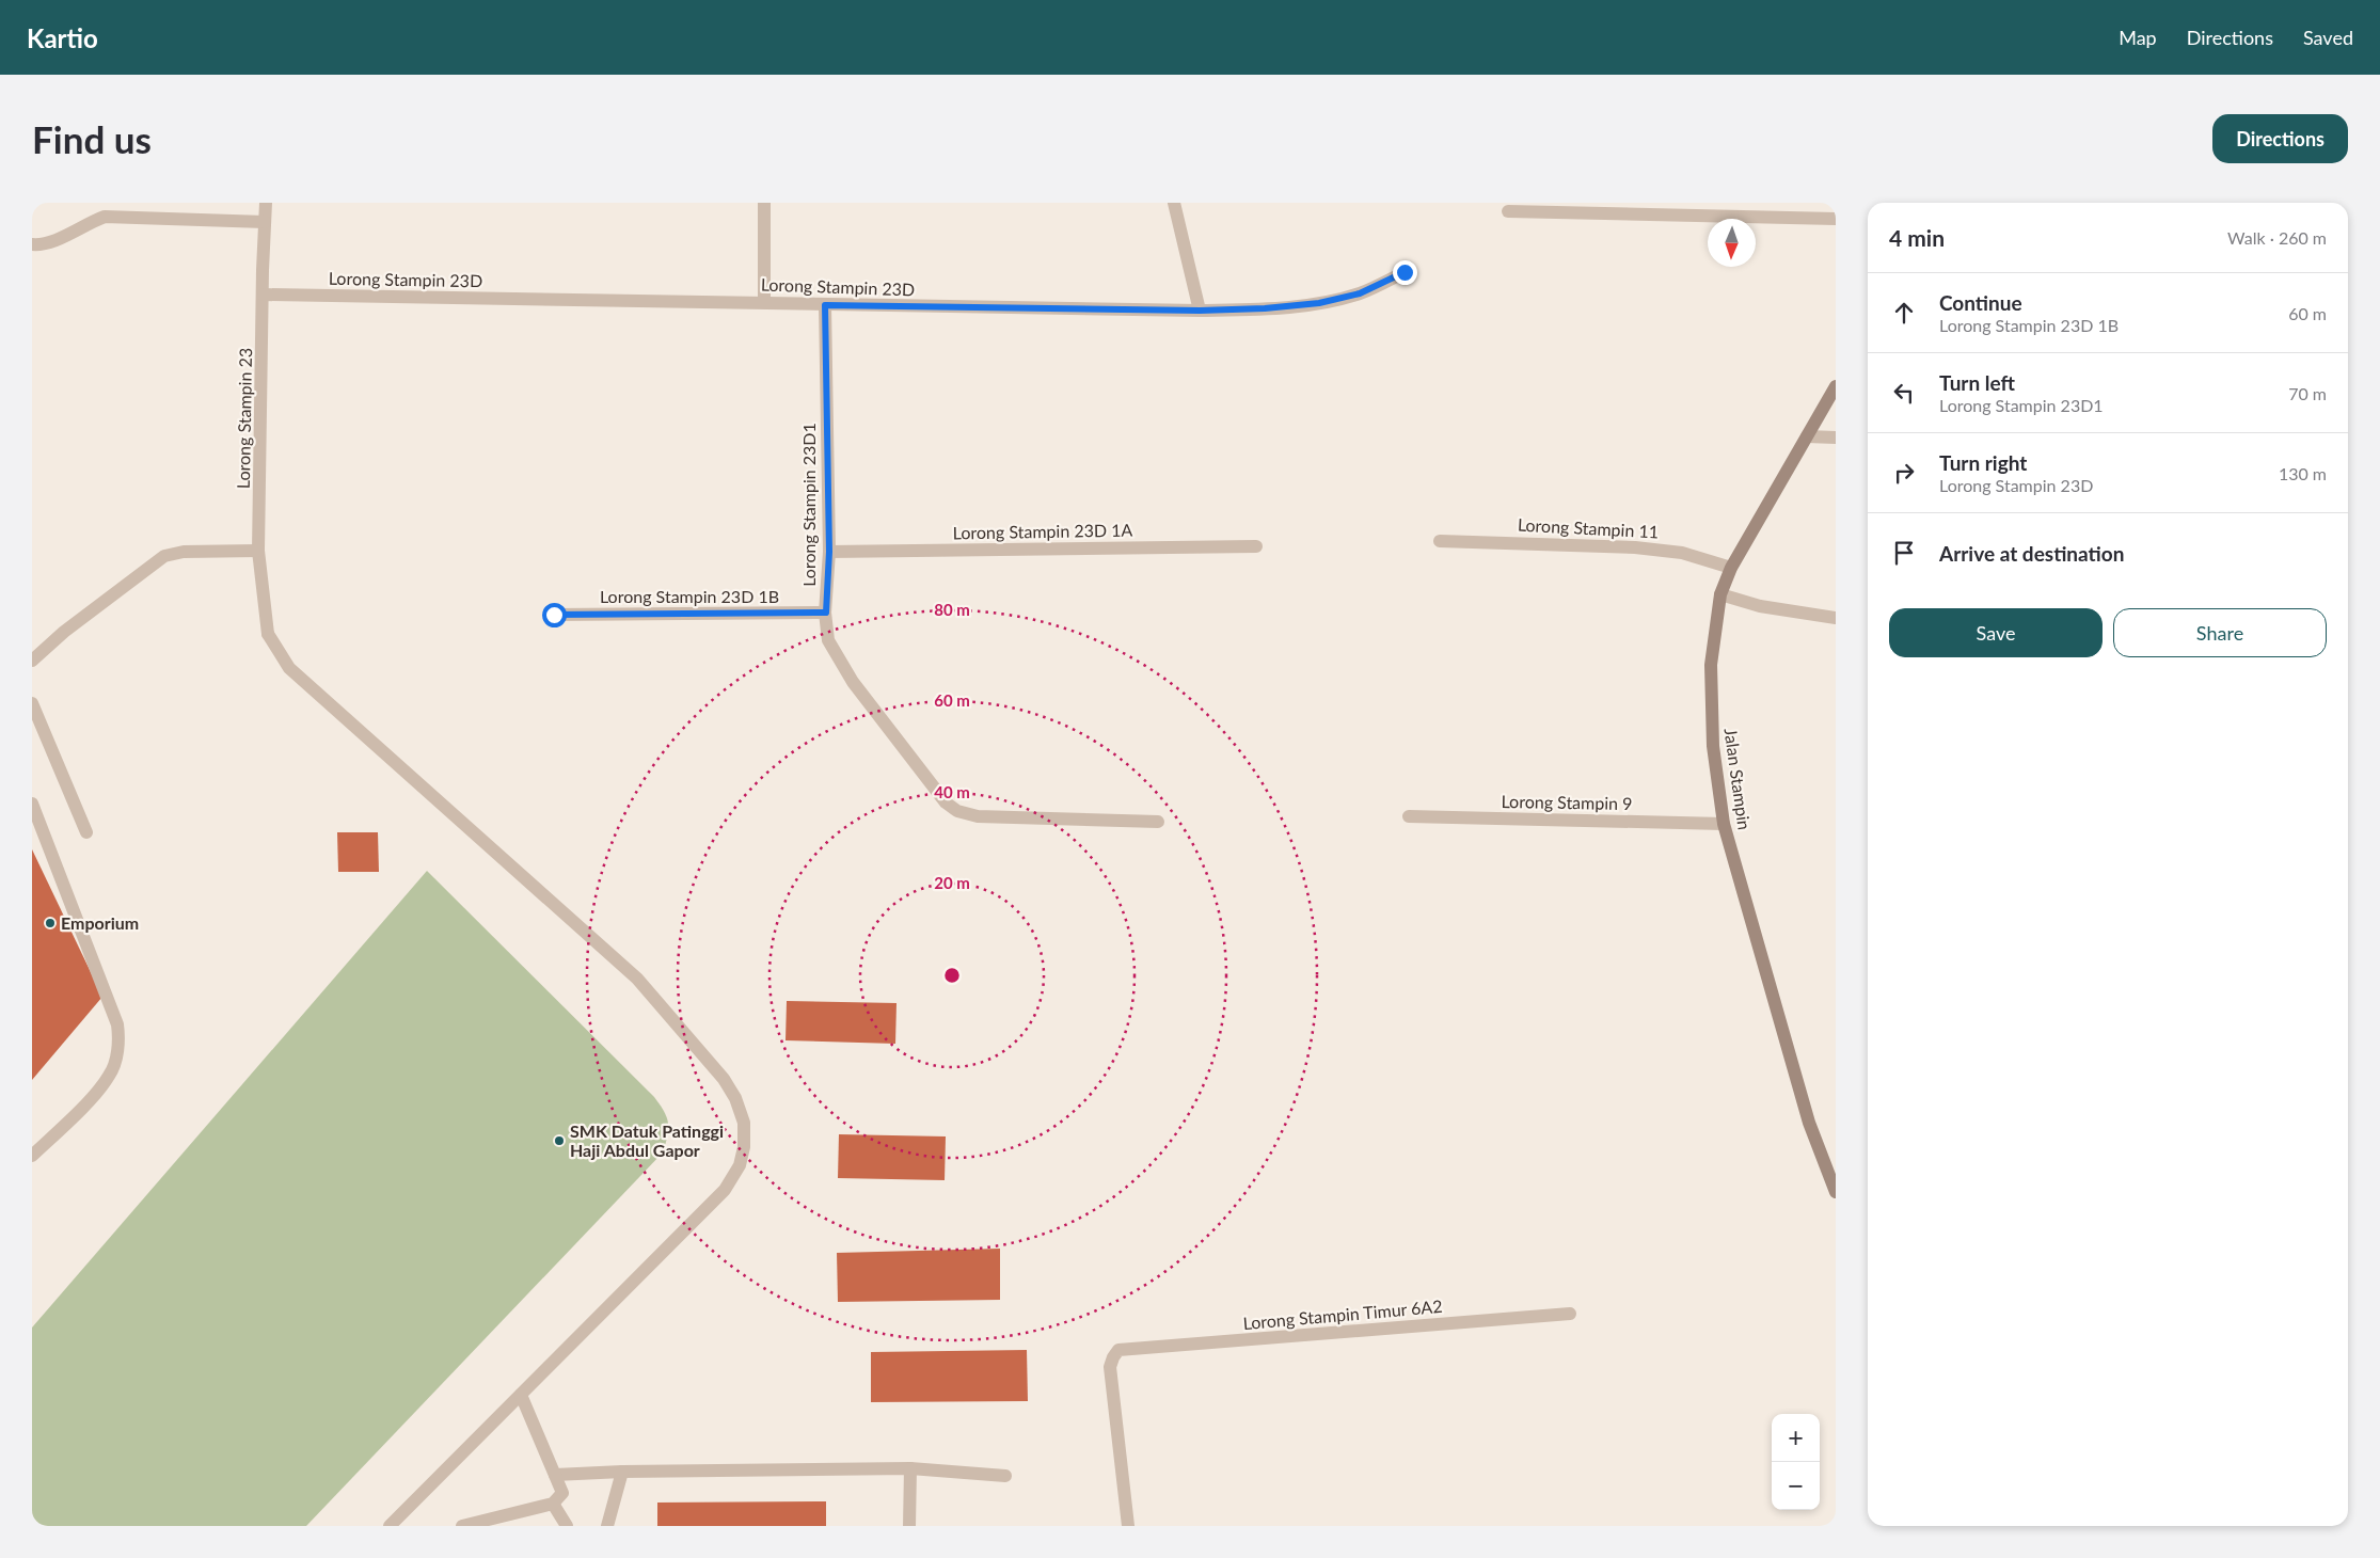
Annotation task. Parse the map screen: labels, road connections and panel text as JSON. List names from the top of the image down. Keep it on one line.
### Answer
{"streets":{"street":["Lorong Stampin 23D","Lorong Stampin 23","Lorong Stampin 23D1","Lorong Stampin 11","Lorong Stampin 23D 1A","Lorong Stampin 23D 1B","Jalan Stampin","Lorong Stampin 9","Lorong Stampin Timur 6A2"]},"crossings":[["Lorong Stampin 23D","Lorong Stampin 23"],["Lorong Stampin 23D","Lorong Stampin 23D1"],["Lorong Stampin 23D1","Lorong Stampin 23D 1A"],["Lorong Stampin 23D1","Lorong Stampin 23D 1B"],["Lorong Stampin 11","Jalan Stampin"],["Jalan Stampin","Lorong Stampin 9"]],"places":["Emporium","SMK Datuk Patinggi Haji Abdul Gapor"],"north":"bottom","page":{"header":"Kartio","nav":["Map","Directions","Saved"],"buttons":["Directions",["Save","Share"]],"title":"Find us","heading":["4 min","Walk · 260 m"],"list":[["Continue","Lorong Stampin 23D 1B","60 m"],["Turn left","Lorong Stampin 23D1","70 m"],["Turn right","Lorong Stampin 23D","130 m"],"Arrive at destination"],"map_buttons":["+","−"]},"rings":["80 m","60 m","40 m","20 m"]}
